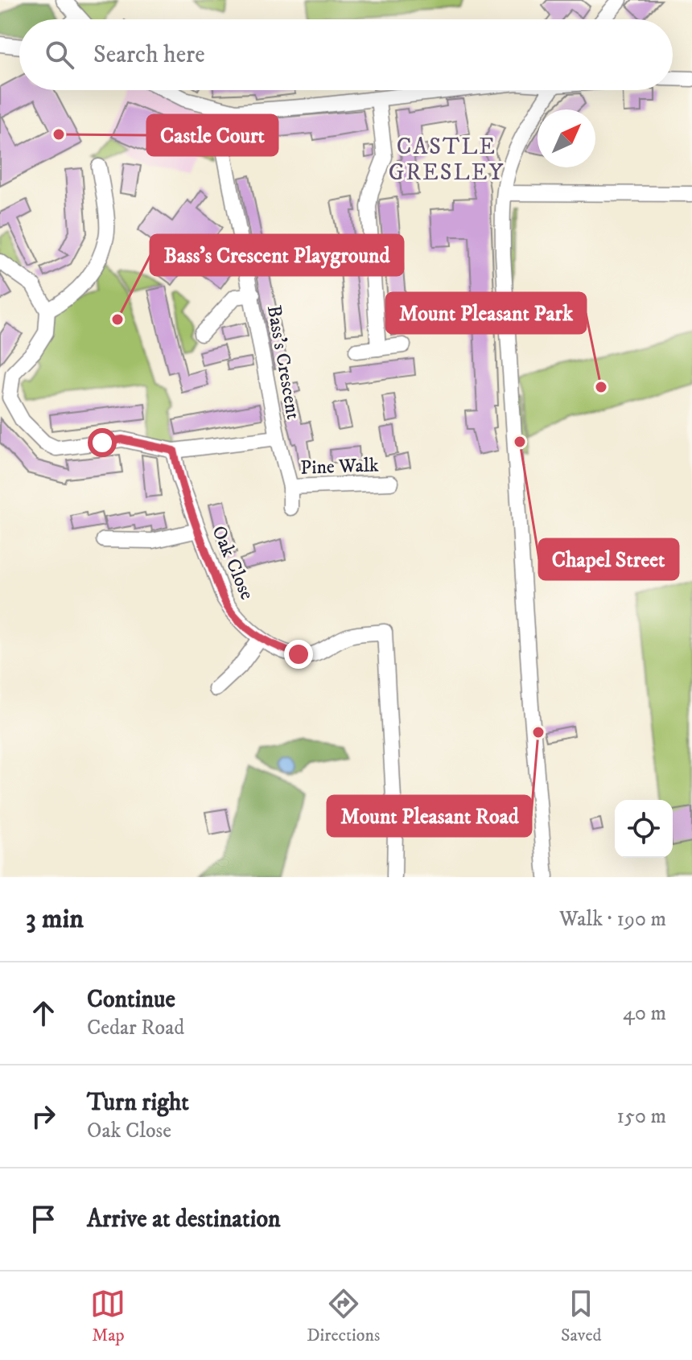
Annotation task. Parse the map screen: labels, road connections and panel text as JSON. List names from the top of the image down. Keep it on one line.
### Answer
{"streets":{"street":["Bass's Crescent","Pine Walk","Oak Close"]},"crossings":[["Bass's Crescent","Pine Walk"]],"districts":["CASTLE GRESLEY"],"places":["Castle Court","Bass's Crescent Playground","Mount Pleasant Park","Chapel Street","Mount Pleasant Road"],"north":"top right","page":{"search":"Search here","heading":["3 min","Walk · 190 m"],"list":[["Continue","Cedar Road","40 m"],["Turn right","Oak Close","150 m"],"Arrive at destination"],"nav":["Map","Directions","Saved"]}}
